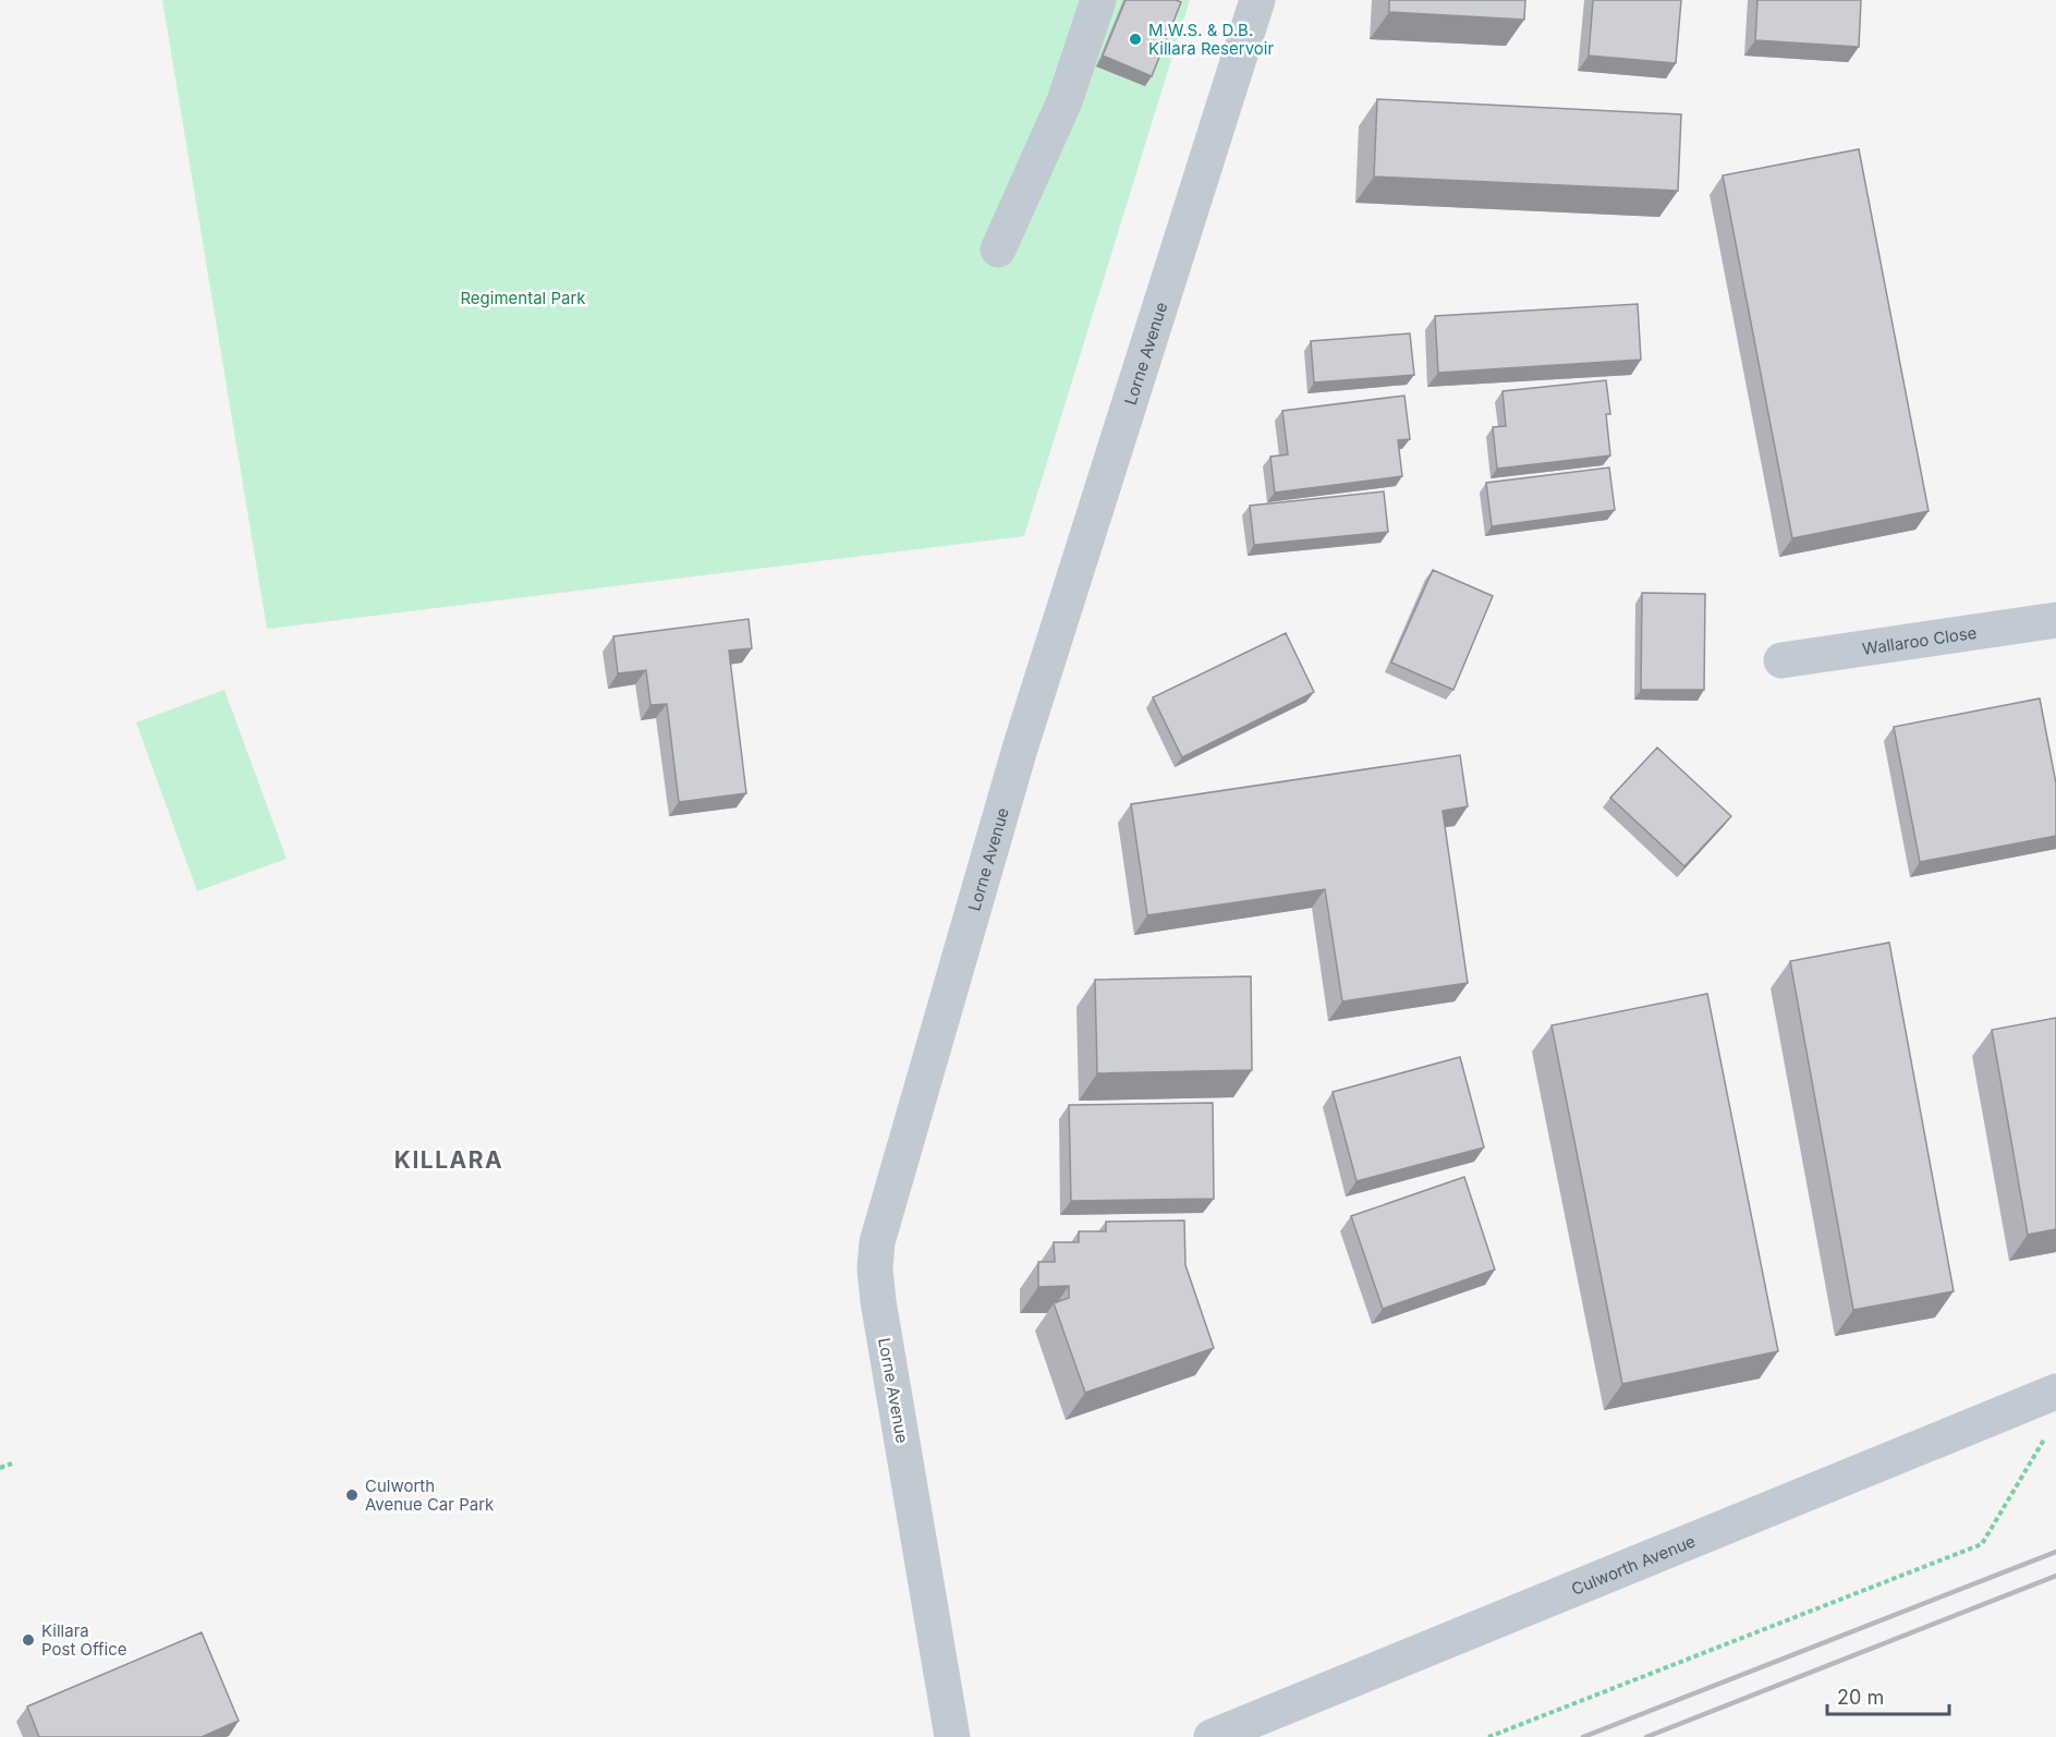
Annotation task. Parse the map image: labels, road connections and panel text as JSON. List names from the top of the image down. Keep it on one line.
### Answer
{"streets":{"street":["Lorne Avenue","Wallaroo Close","Culworth Avenue"]},"districts":["KILLARA"],"parks":["Regimental Park"],"places":["M.W.S. & D.B. Killara Reservoir","Culworth Avenue Car Park","Killara Post Office"],"scale_bar":"20 m"}
